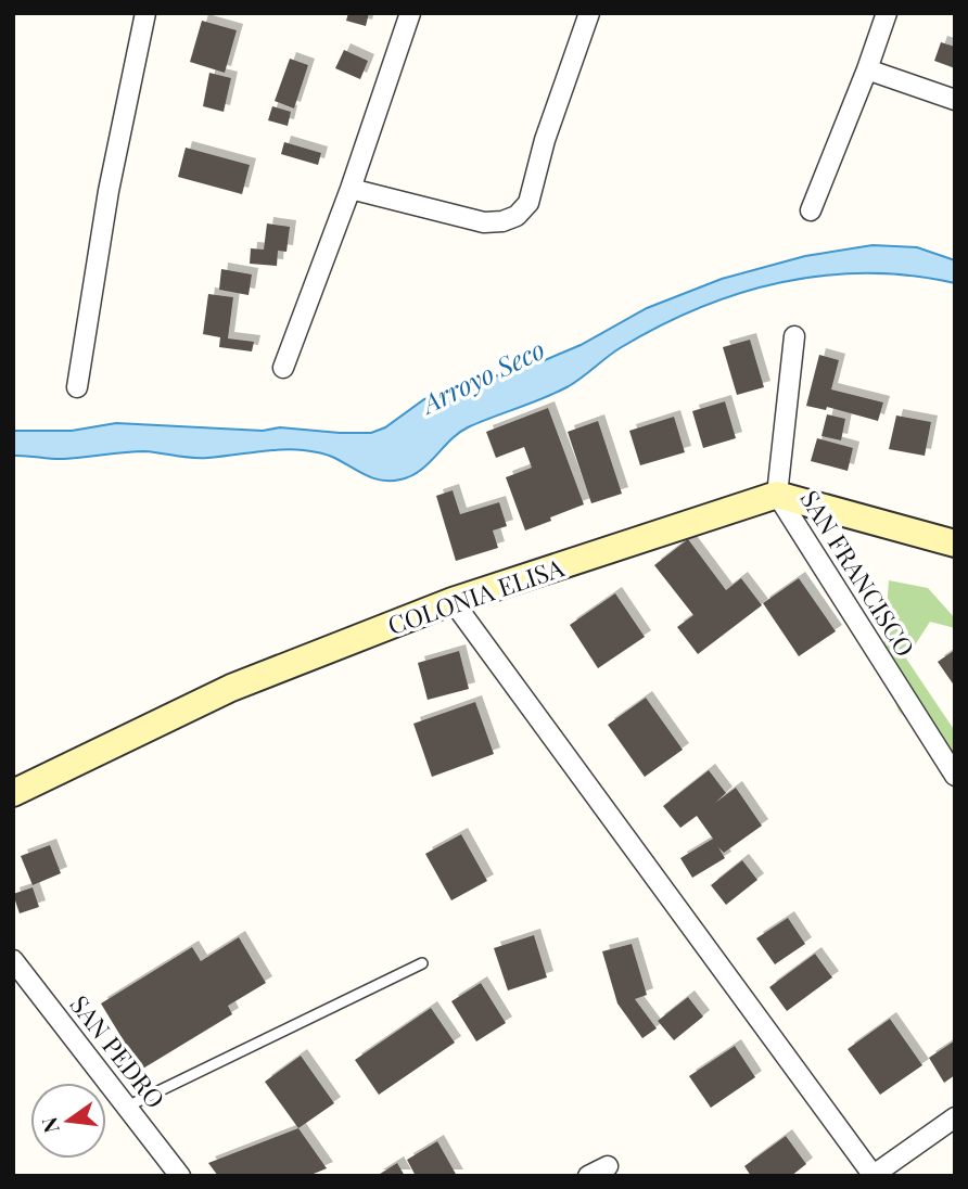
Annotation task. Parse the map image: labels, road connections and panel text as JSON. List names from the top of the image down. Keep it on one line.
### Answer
{"streets":{"street":["SAN FRANCISCO","COLONIA ELISA","SAN PEDRO"]},"crossings":[["SAN FRANCISCO","COLONIA ELISA"]],"water":["Arroyo Seco"],"north":"left"}
